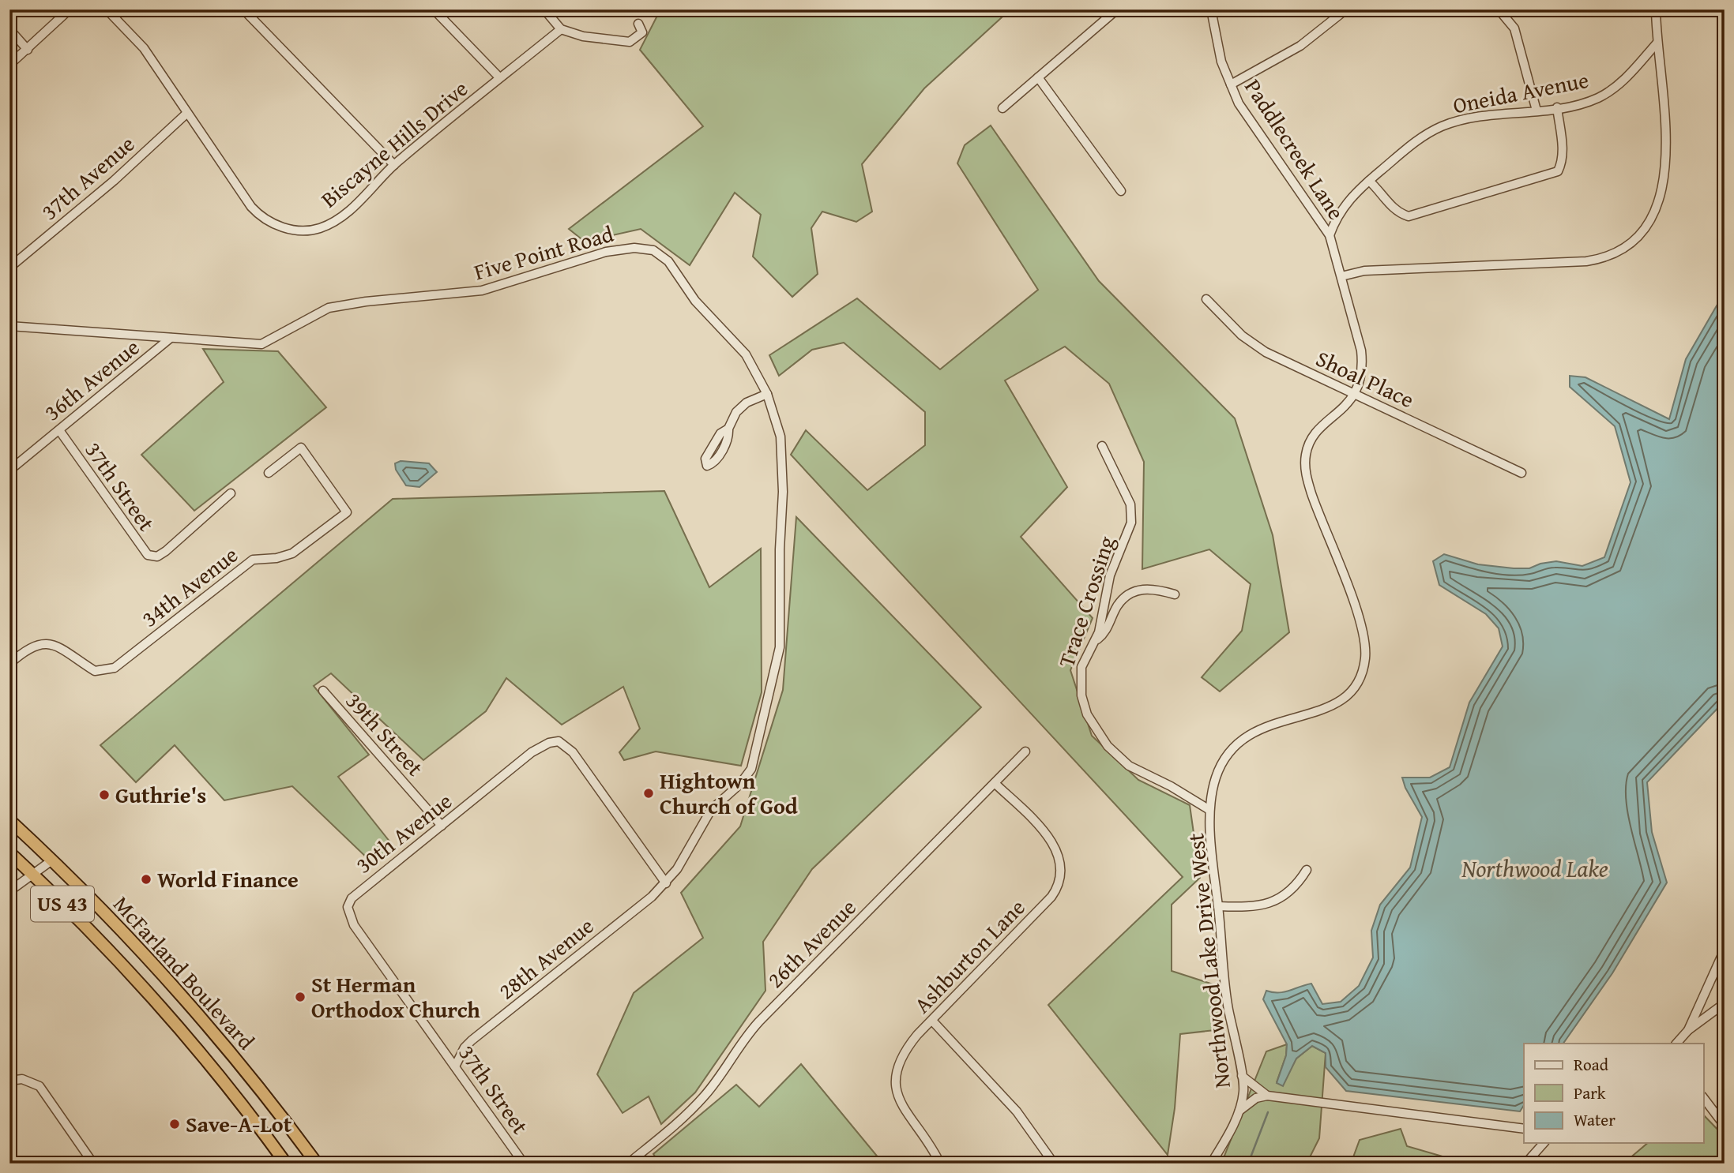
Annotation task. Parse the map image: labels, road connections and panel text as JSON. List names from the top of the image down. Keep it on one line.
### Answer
{"streets":{"highway":["US 43","McFarland Boulevard"],"street":["Oneida Avenue","Biscayne Hills Drive","Paddlecreek Lane","37th Avenue","Five Point Road","Shoal Place","36th Avenue","37th Street","34th Avenue","Trace Crossing","39th Street","30th Avenue","26th Avenue","Ashburton Lane","28th Avenue","Northwood Lake Drive West"]},"crossings":[["Oneida Avenue","Paddlecreek Lane"],["Biscayne Hills Drive","37th Avenue"],["Five Point Road","36th Avenue"],["Five Point Road","30th Avenue"],["Five Point Road","28th Avenue"],["Shoal Place","Northwood Lake Drive West"],["36th Avenue","37th Street"],["37th Street","30th Avenue"],["37th Street","28th Avenue"],["Trace Crossing","Northwood Lake Drive West"],["39th Street","30th Avenue"],["30th Avenue","28th Avenue"],["26th Avenue","Ashburton Lane"]],"water":["Northwood Lake"],"places":["Hightown Church of God","Guthrie's","World Finance","St Herman Orthodox Church","Save-A-Lot"],"legend":["Road","Park","Water"]}
